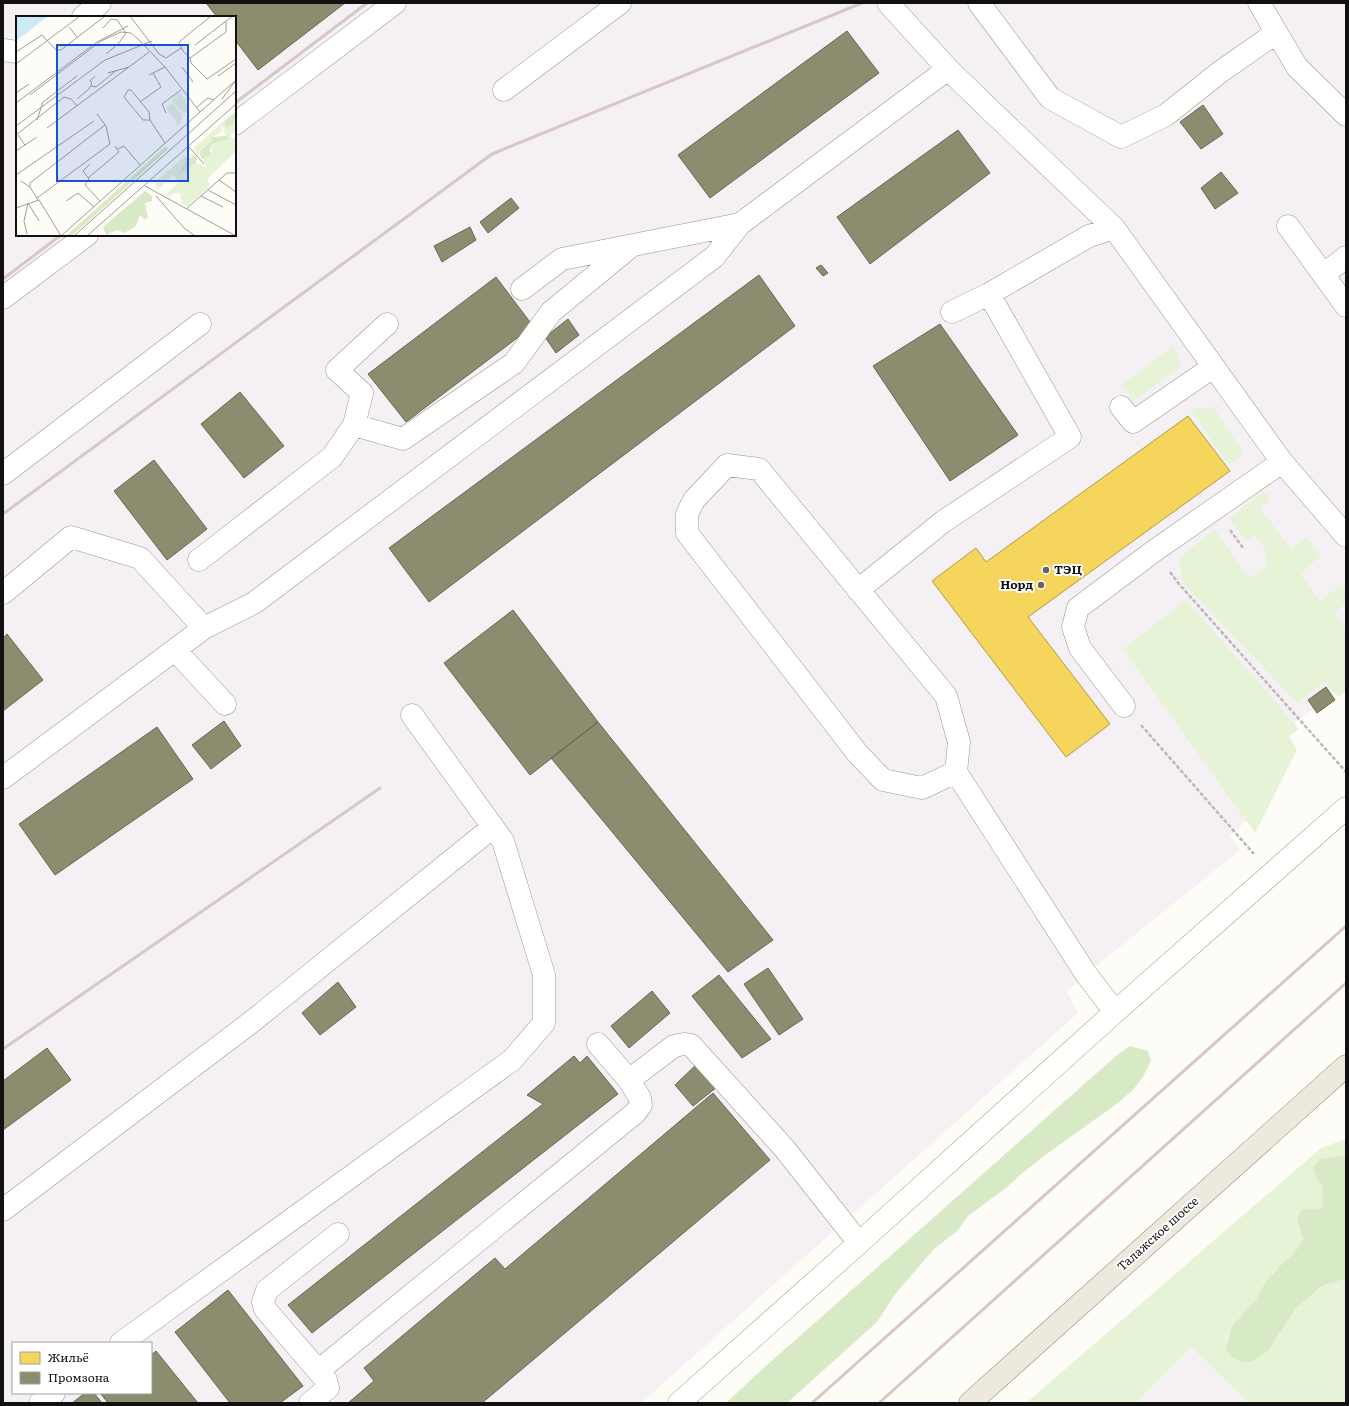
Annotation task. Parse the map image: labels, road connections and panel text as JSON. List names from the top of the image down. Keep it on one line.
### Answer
{"streets":{"main road":["Талажское шоссе"]},"places":["ТЭЦ","Норд"],"legend":["Жильё","Промзона"]}
